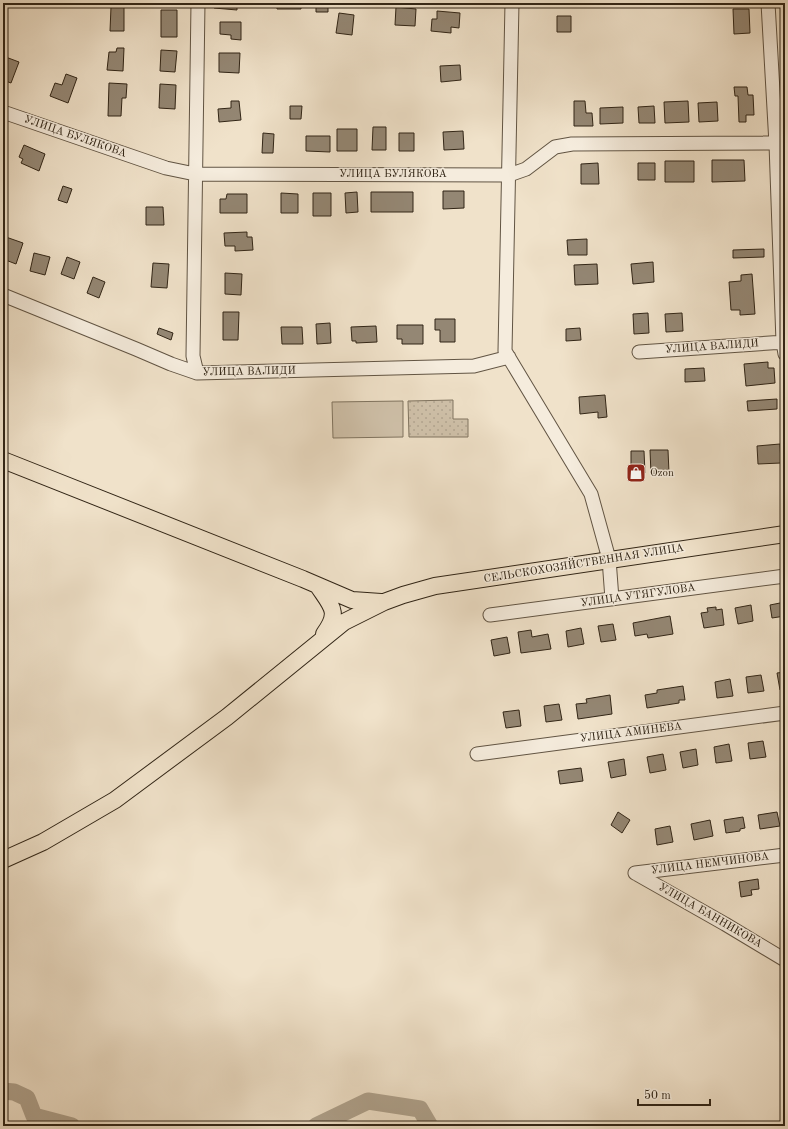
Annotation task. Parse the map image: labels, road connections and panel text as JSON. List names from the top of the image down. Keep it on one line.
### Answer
{"streets":{"main road":["СЕЛЬСКОХОЗЯЙСТВЕННАЯ УЛИЦА"],"street":["УЛИЦА БУЛЯКОВА","УЛИЦА ВАЛИДИ","УЛИЦА УТЯГУЛОВА","УЛИЦА АМИНЕВА","УЛИЦА НЕМЧИНОВА","УЛИЦА БАННИКОВА"]},"crossings":[["УЛИЦА НЕМЧИНОВА","УЛИЦА БАННИКОВА"]],"places":{"shop":["Ozon"]},"scale_bar":"50 m"}
